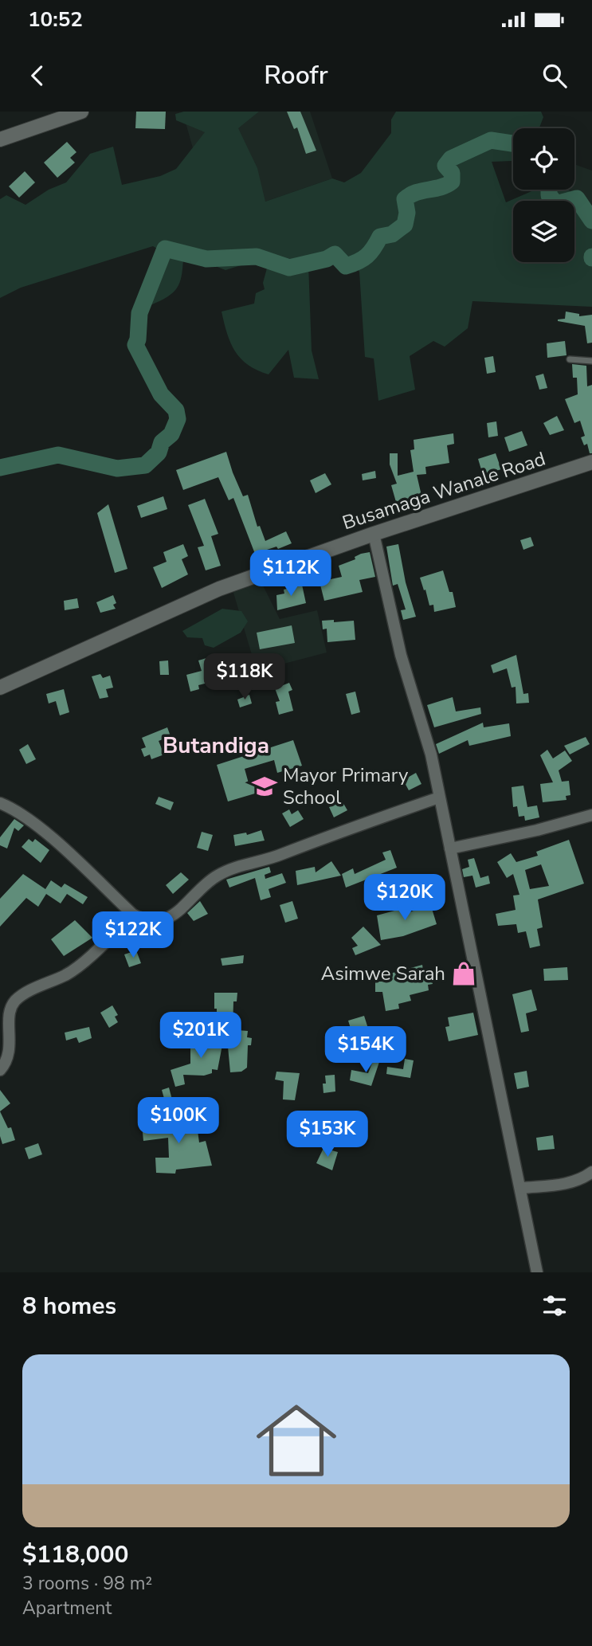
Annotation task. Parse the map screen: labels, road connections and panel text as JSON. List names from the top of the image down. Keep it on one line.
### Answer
{"streets":{"street":["Busamaga Wanale Road"]},"districts":["Butandiga"],"places":{"school or university":["Mayor Primary School"],"shop":["Asimwe Sarah"]},"page":{"status":"10:52","header":"Roofr","price":["$112K","$118K","$120K","$122K","$201K","$154K","$100K","$153K"],"heading":"8 homes","list":[{"name":"$118,000","note":"3 rooms · 98 m² · Apartment"}]}}
